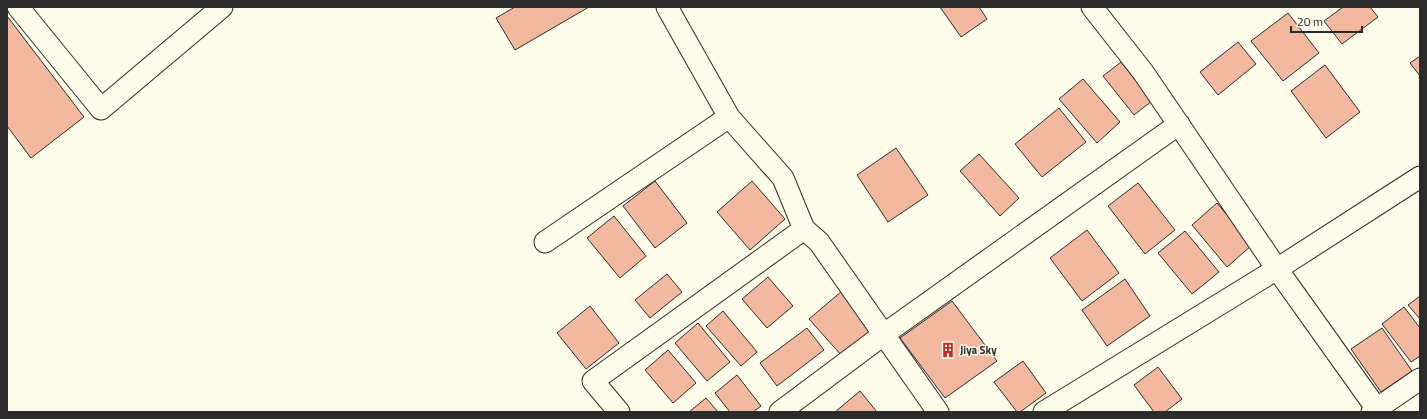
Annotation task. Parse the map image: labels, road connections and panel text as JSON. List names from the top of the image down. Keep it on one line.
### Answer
{"places":{"building":["Jiya Sky"]},"scale_bar":"20 m"}
